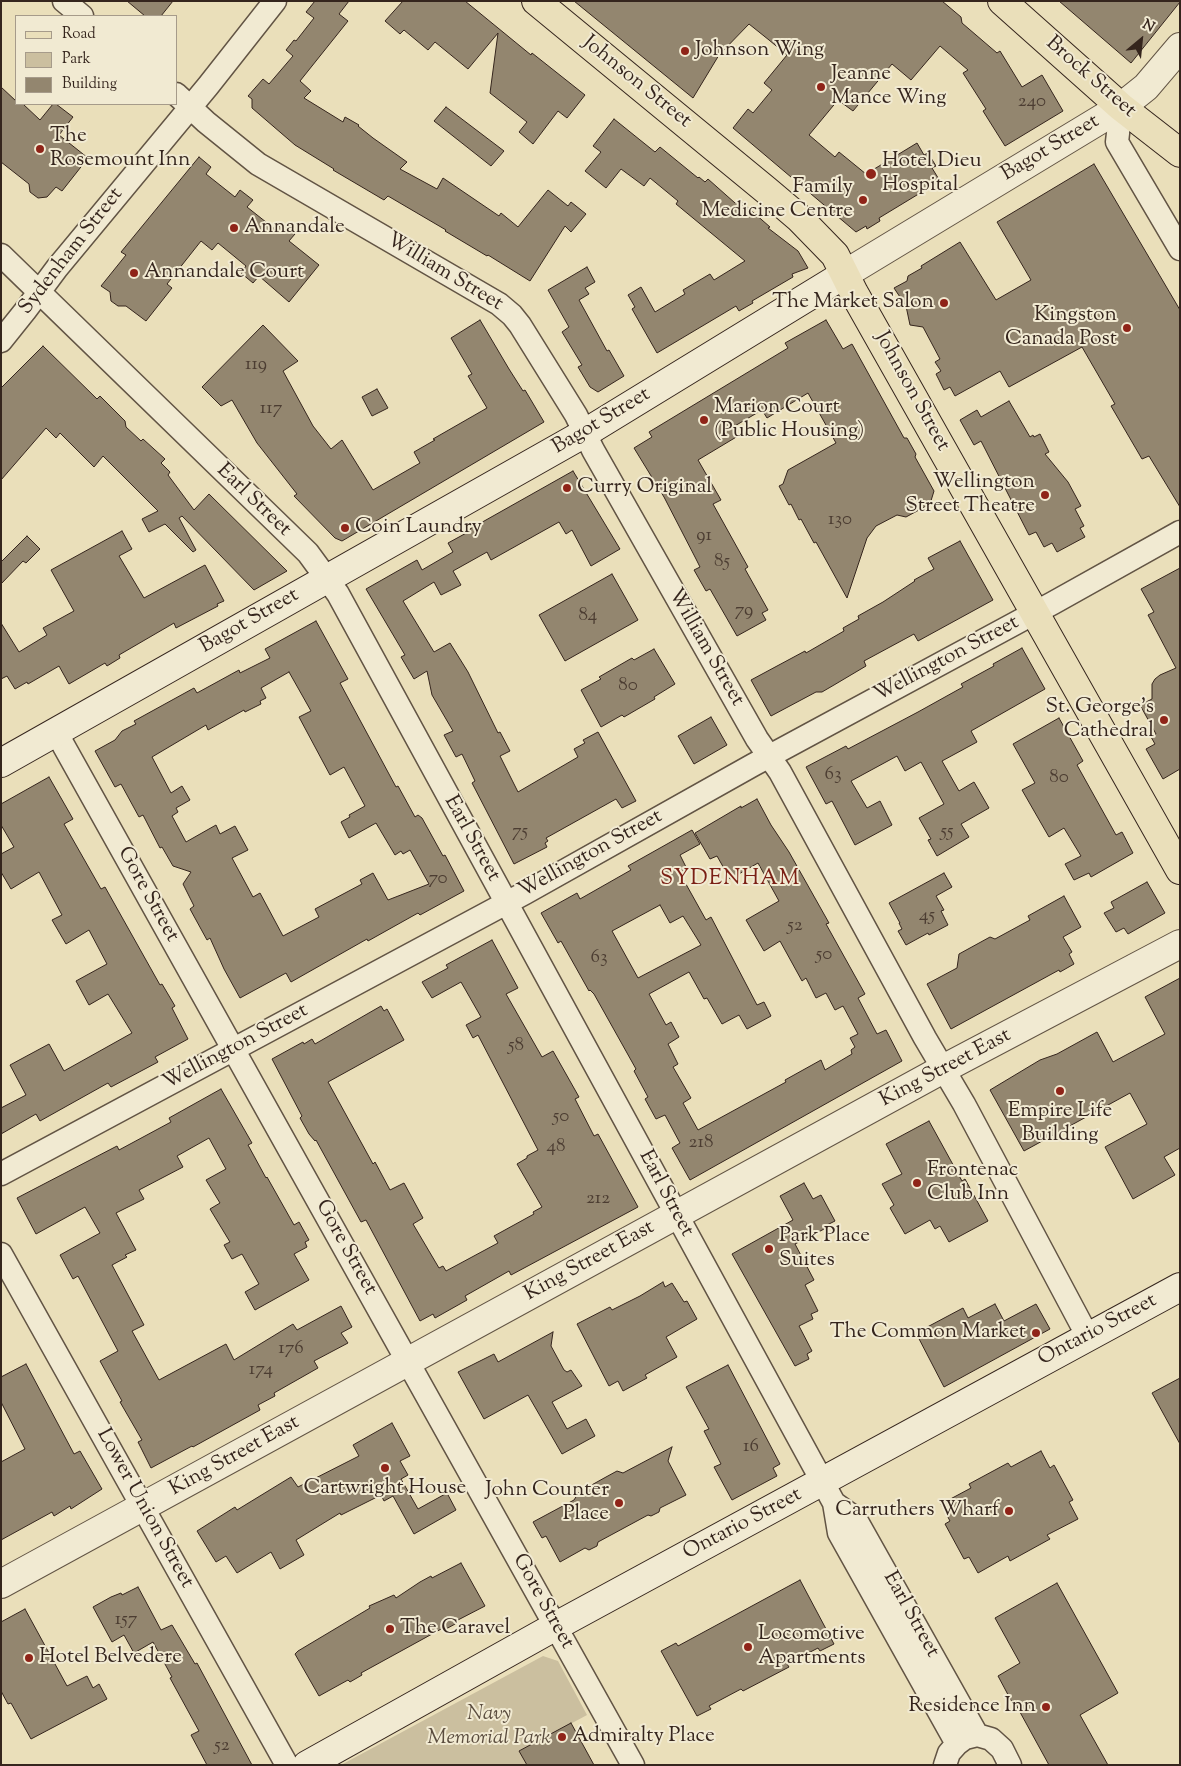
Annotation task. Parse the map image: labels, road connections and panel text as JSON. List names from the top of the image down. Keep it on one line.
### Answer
{"streets":{"main road":["Brock Street","Johnson Street","Bagot Street","King Street East","Ontario Street"],"street":["Sydenham Street","William Street","Earl Street","Wellington Street","Gore Street","Lower Union Street"]},"crossings":[["Brock Street","Bagot Street"],["Johnson Street","Bagot Street"],["Johnson Street","Wellington Street"],["Bagot Street","William Street"],["Bagot Street","Earl Street"],["Bagot Street","Gore Street"],["Sydenham Street","William Street"],["Sydenham Street","Earl Street"],["William Street","Wellington Street"],["William Street","King Street East"],["William Street","Ontario Street"],["Earl Street","Wellington Street"],["Earl Street","King Street East"],["Earl Street","Ontario Street"],["Wellington Street","Gore Street"],["Gore Street","King Street East"],["Gore Street","Ontario Street"],["King Street East","Lower Union Street"]],"districts":["SYDENHAM"],"parks":["Navy Memorial Park"],"places":["Johnson Wing","Jeanne Mance Wing","The Rosemount Inn","Hotel Dieu Hospital","Family Medicine Centre","Annandale","Annandale Court","The Market Salon","Kingston Canada Post","Marion Court (Public Housing)","Curry Original","Wellington Street Theatre","Coin Laundry","St. George's Cathedral","Empire Life Building","Frontenac Club Inn","Park Place Suites","The Common Market","Cartwright House","John Counter Place","Carruthers Wharf","The Caravel","Locomotive Apartments","Hotel Belvedere","Residence Inn","Admiralty Place"],"house_numbers":["240","119","117","130","91","85","79","84","80","63","80","75","55","70","45","52","50","63","58","50","218","48","212","176","174","16","157","52"],"legend":["Road","Park","Building"],"north":"top right"}
